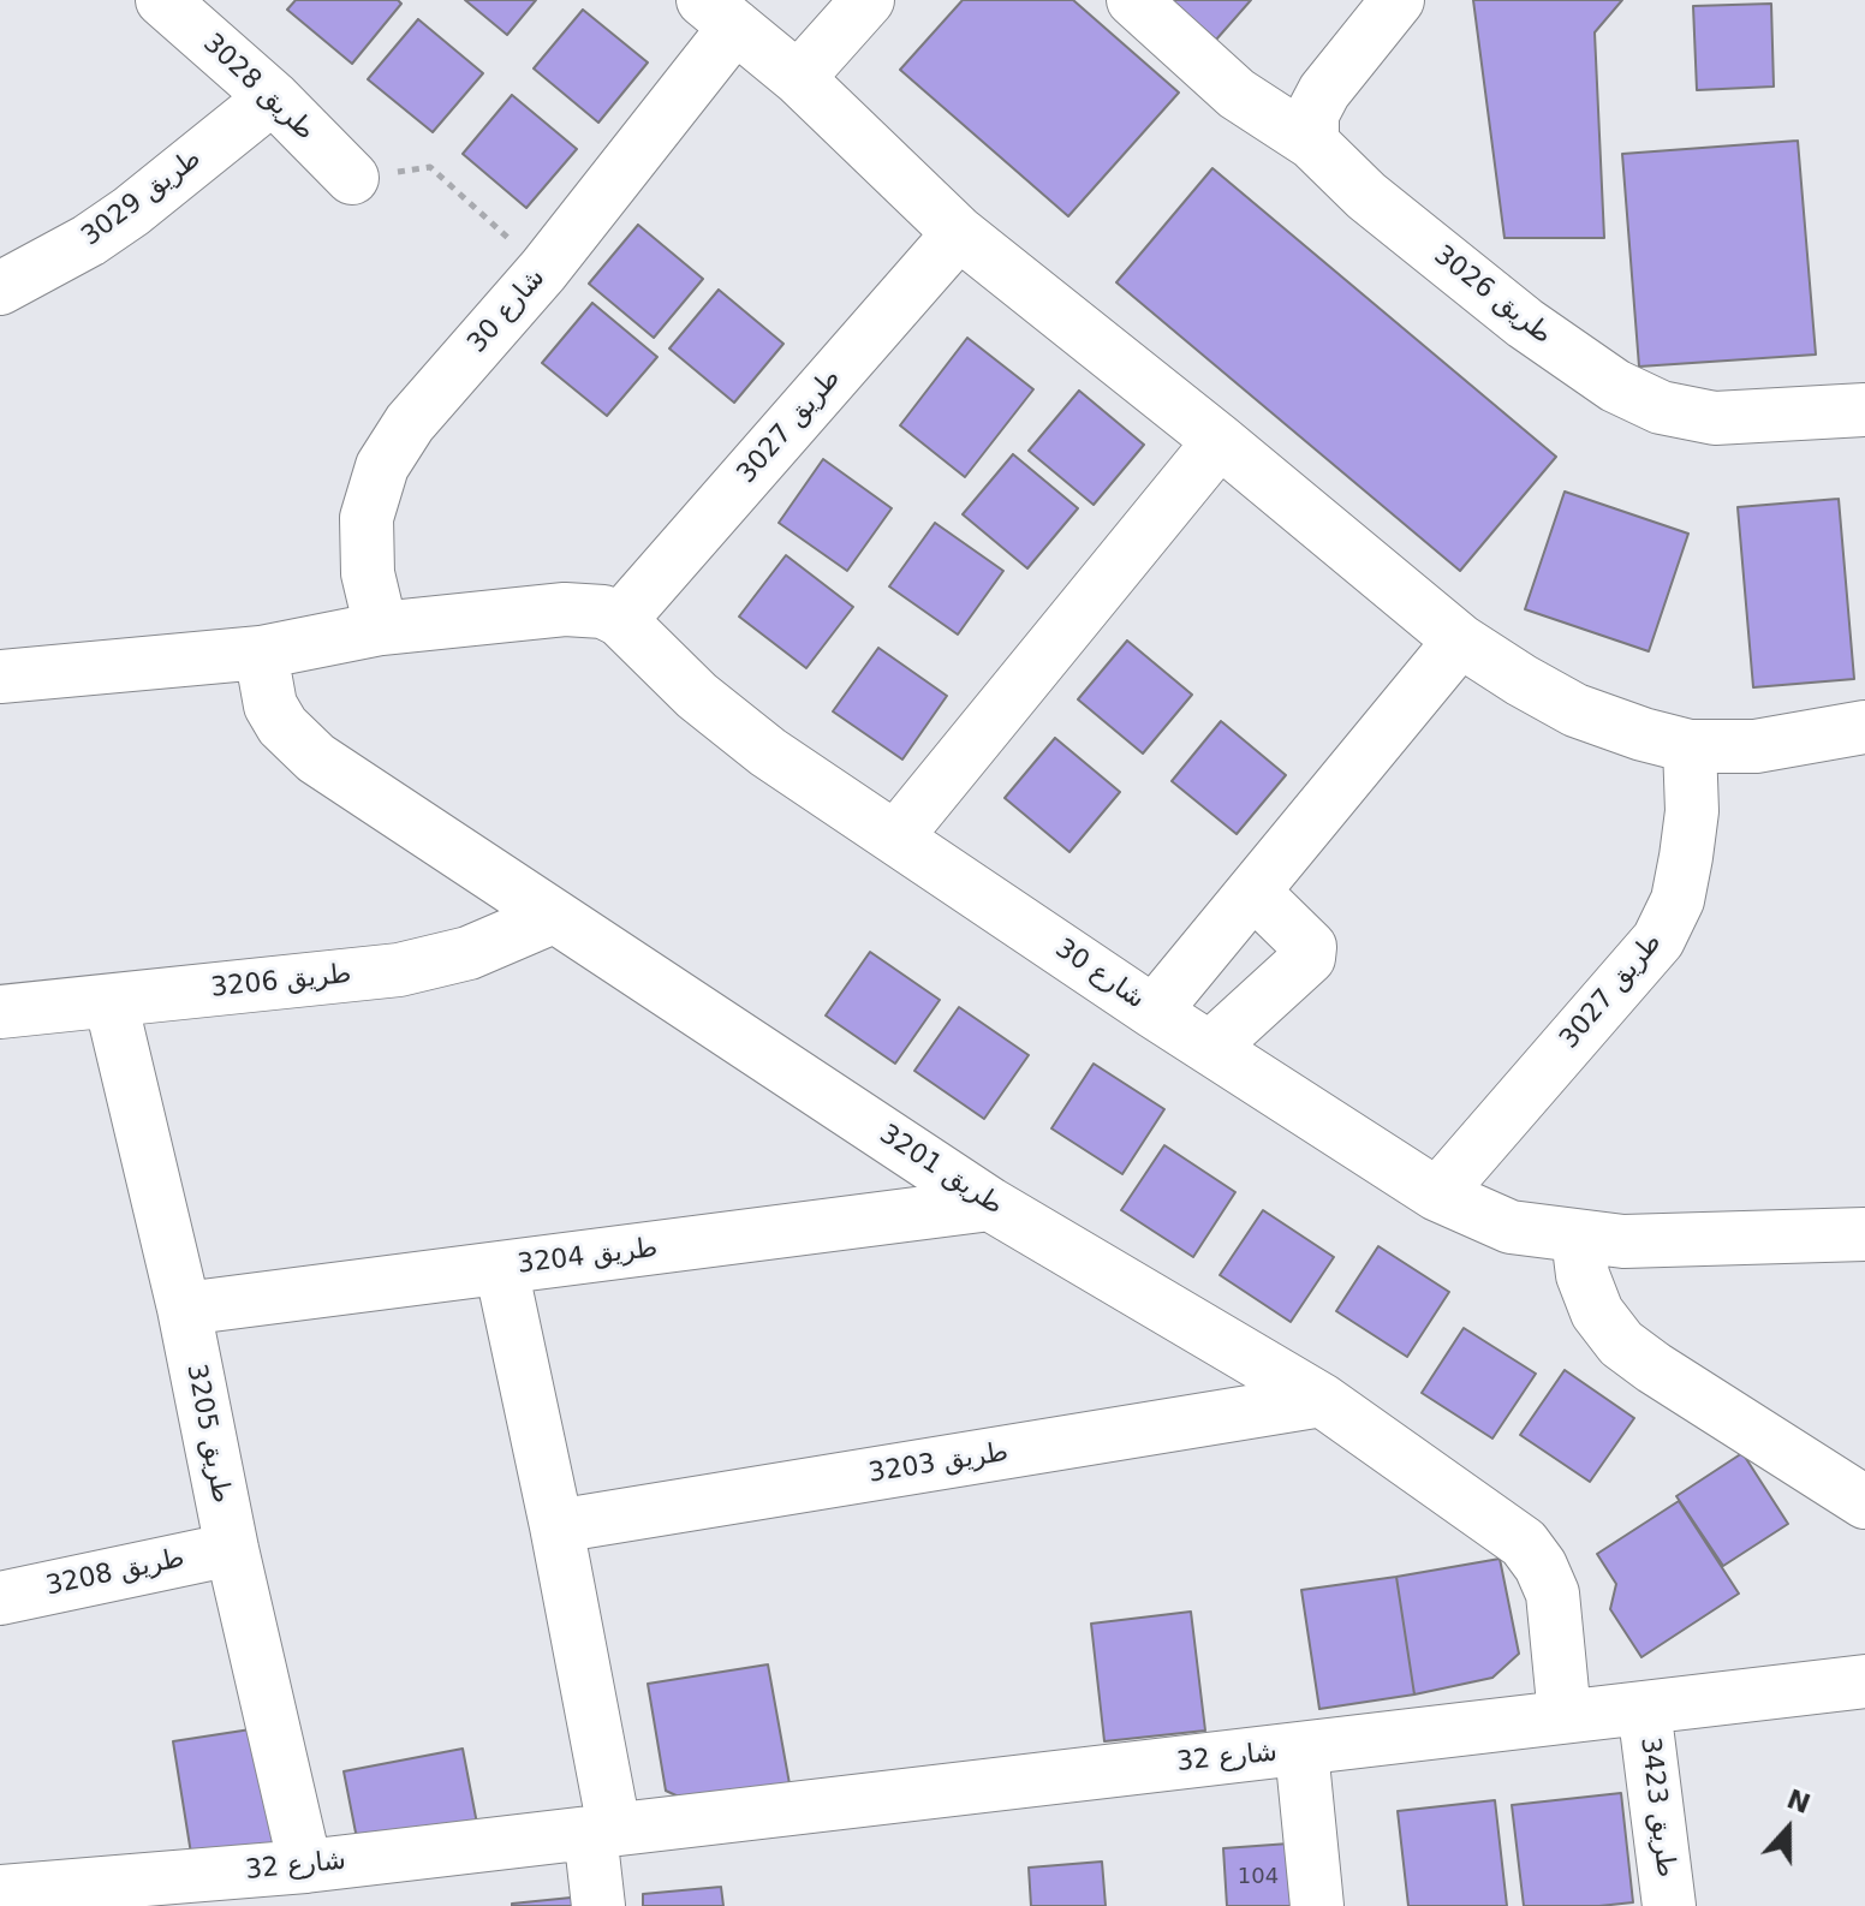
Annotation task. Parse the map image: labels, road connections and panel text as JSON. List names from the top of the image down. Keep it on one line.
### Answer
{"streets":{"street":["طريق 3028","طريق 3029","طريق 3026","شارع 30","طريق 3027","طريق 3206","طريق 3201","طريق 3204","طريق 3205","طريق 3203","طريق 3208","شارع 32","طريق 3423"]},"crossings":[["طريق 3028","طريق 3029"],["شارع 30","طريق 3027"],["طريق 3206","طريق 3201"],["طريق 3206","طريق 3205"],["طريق 3201","طريق 3204"],["طريق 3201","طريق 3203"],["طريق 3201","شارع 32"],["طريق 3204","طريق 3205"],["طريق 3205","طريق 3208"],["طريق 3205","شارع 32"],["شارع 32","طريق 3423"]],"house_numbers":["104"],"north":"top"}
